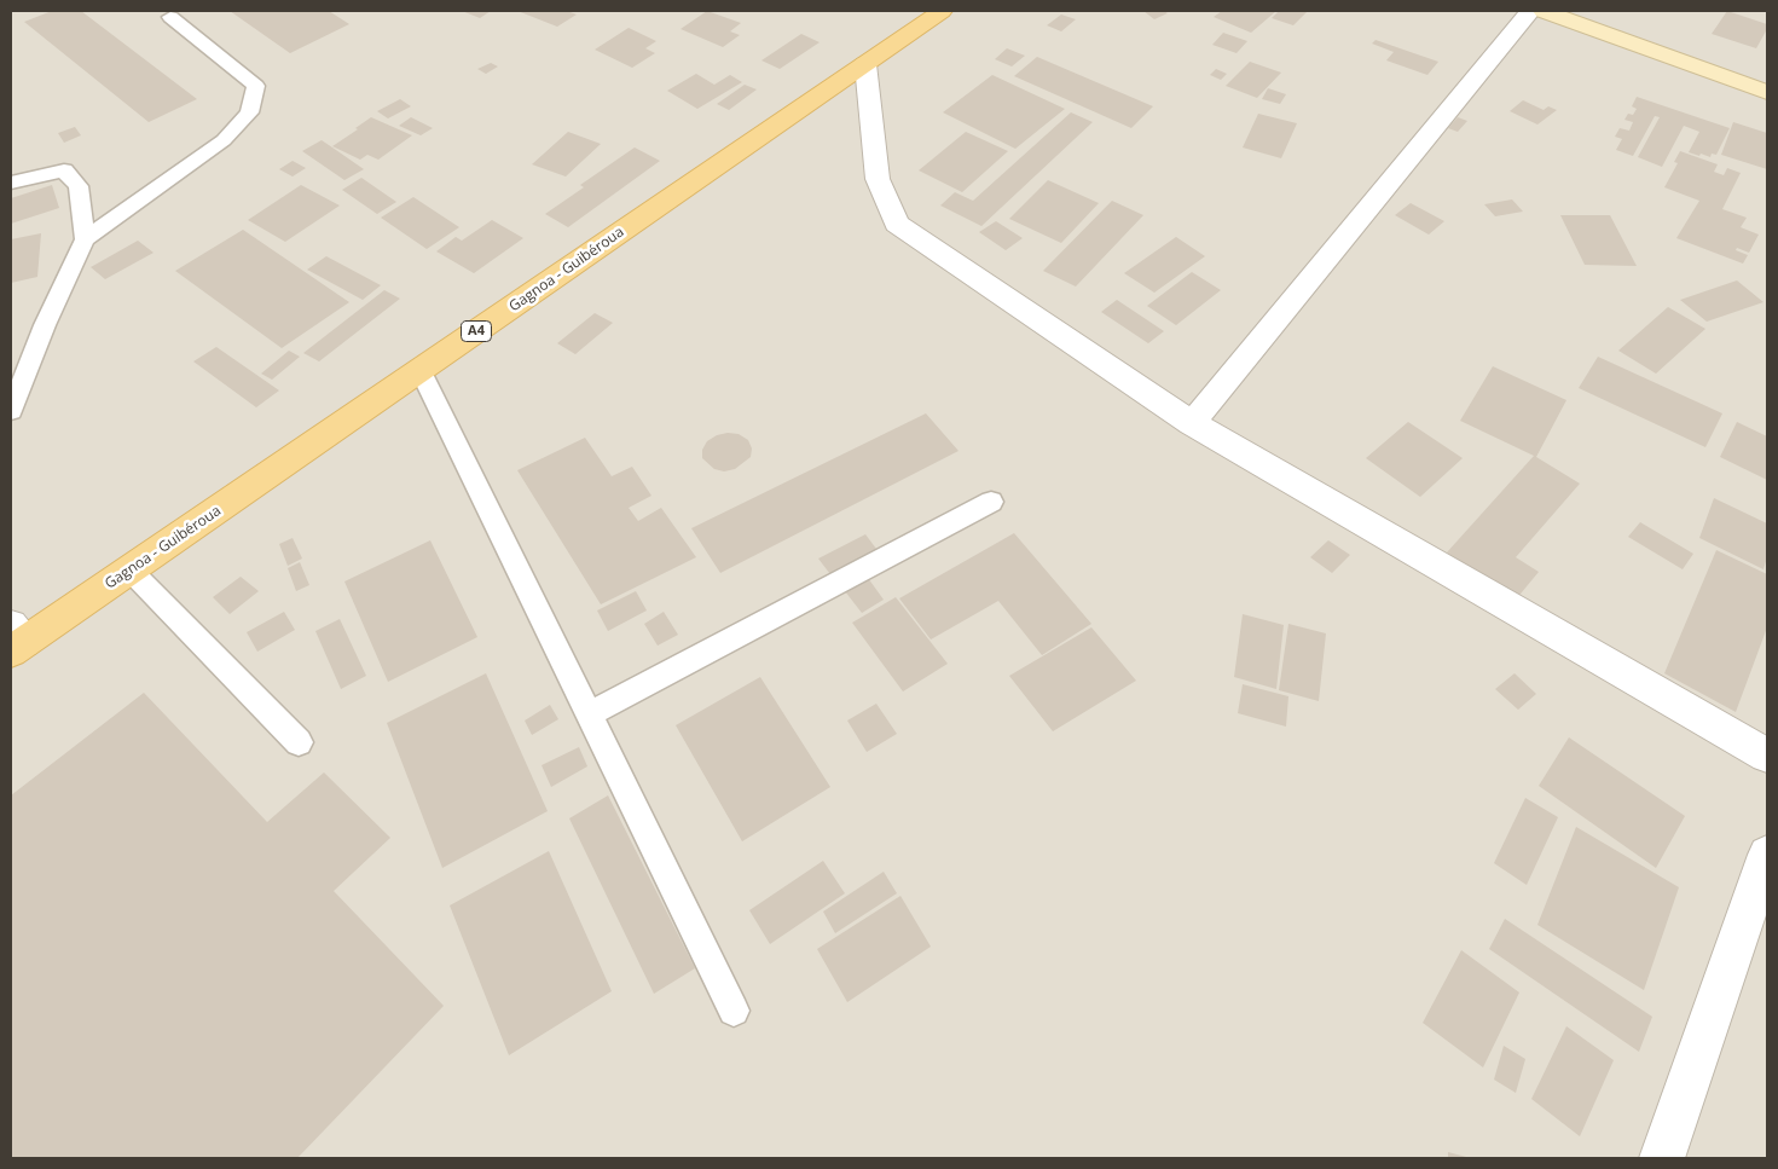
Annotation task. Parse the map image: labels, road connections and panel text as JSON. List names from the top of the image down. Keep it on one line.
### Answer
{"streets":{"main road":["Gagnoa - Guibéroua","A4"]}}
